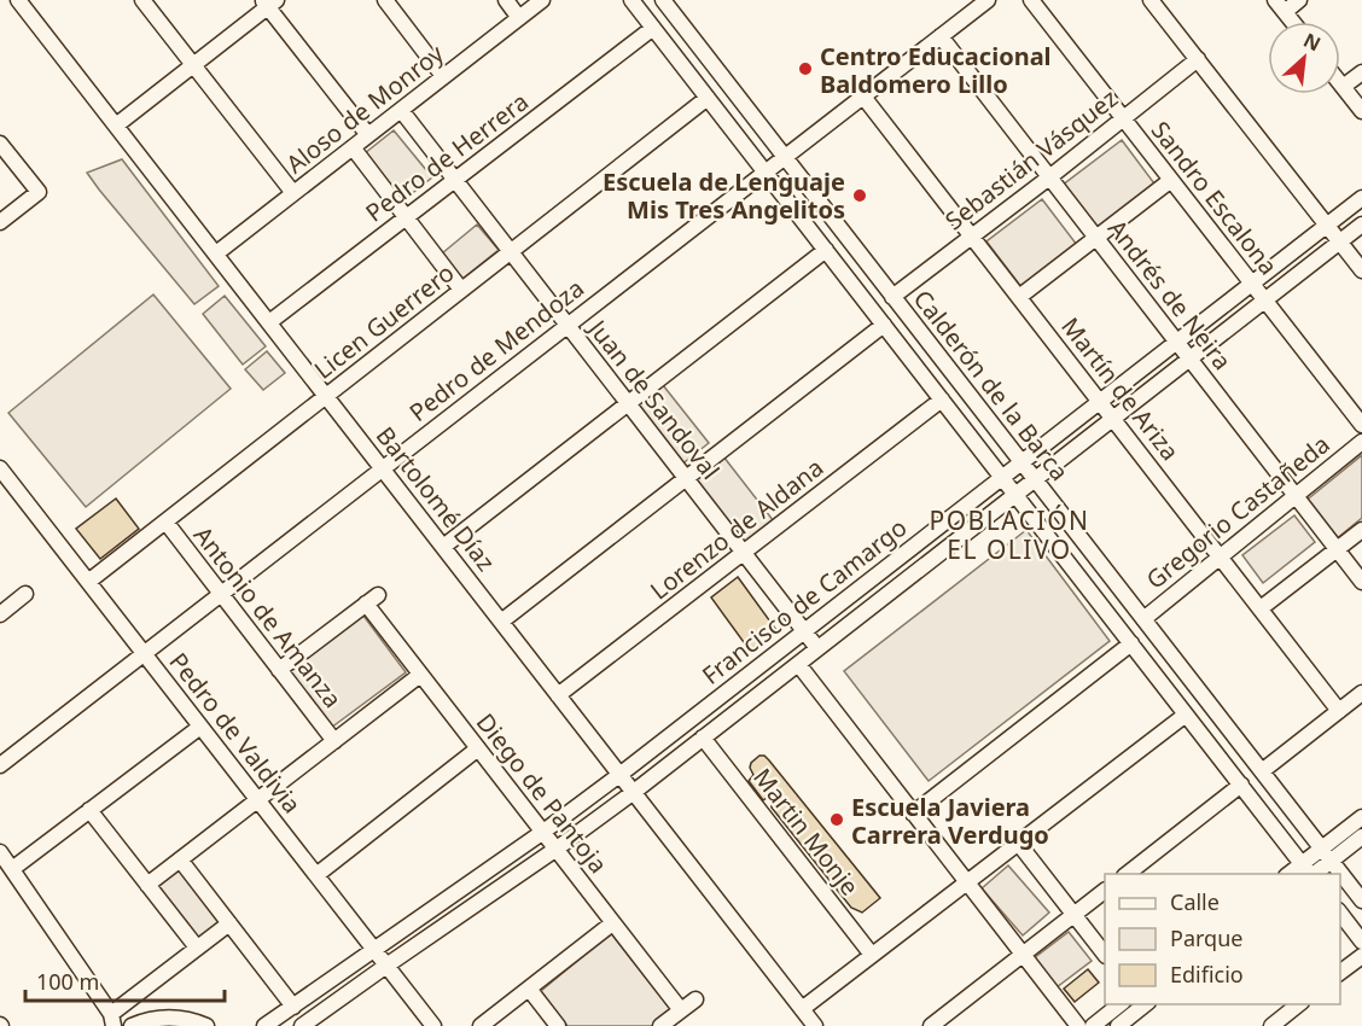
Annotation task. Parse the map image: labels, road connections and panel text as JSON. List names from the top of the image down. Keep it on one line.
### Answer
{"streets":{"street":["Aloso de Monroy","Pedro de Herrera","Sebastián Vásquez","Sandro Escalona","Andrés de Neira","Licen Guerrero","Pedro de Mendoza","Calderón de la Barca","Martín de Ariza","Juan de Sandoval","Bartolomé Díaz","Gregorio Castañeda","Lorenzo de Aldana","Francisco de Camargo","Antonio de Amanza","Pedro de Valdivia","Diego de Pantoja","Martin Monje"]},"crossings":[["Aloso de Monroy","Juan de Sandoval"],["Aloso de Monroy","Bartolomé Díaz"],["Pedro de Herrera","Calderón de la Barca"],["Pedro de Herrera","Juan de Sandoval"],["Pedro de Herrera","Bartolomé Díaz"],["Sebastián Vásquez","Sandro Escalona"],["Sebastián Vásquez","Andrés de Neira"],["Sebastián Vásquez","Calderón de la Barca"],["Sebastián Vásquez","Martín de Ariza"],["Sandro Escalona","Francisco de Camargo"],["Andrés de Neira","Pedro de Mendoza"],["Andrés de Neira","Gregorio Castañeda"],["Andrés de Neira","Francisco de Camargo"],["Licen Guerrero","Calderón de la Barca"],["Licen Guerrero","Juan de Sandoval"],["Licen Guerrero","Bartolomé Díaz"],["Licen Guerrero","Antonio de Amanza"],["Licen Guerrero","Pedro de Valdivia"],["Pedro de Mendoza","Calderón de la Barca"],["Pedro de Mendoza","Martín de Ariza"],["Pedro de Mendoza","Juan de Sandoval"],["Pedro de Mendoza","Bartolomé Díaz"],["Pedro de Mendoza","Antonio de Amanza"],["Pedro de Mendoza","Pedro de Valdivia"],["Calderón de la Barca","Gregorio Castañeda"],["Calderón de la Barca","Lorenzo de Aldana"],["Calderón de la Barca","Francisco de Camargo"],["Martín de Ariza","Gregorio Castañeda"],["Martín de Ariza","Francisco de Camargo"],["Juan de Sandoval","Lorenzo de Aldana"],["Juan de Sandoval","Francisco de Camargo"],["Bartolomé Díaz","Lorenzo de Aldana"],["Bartolomé Díaz","Francisco de Camargo"],["Francisco de Camargo","Pedro de Valdivia"],["Francisco de Camargo","Diego de Pantoja"],["Francisco de Camargo","Martin Monje"],["Antonio de Amanza","Diego de Pantoja"]],"districts":["POBLACIÓN EL OLIVO"],"places":["Centro Educacional Baldomero Lillo","Escuela de Lenguaje Mis Tres Angelitos","Escuela Javiera Carrera Verdugo"],"legend":["Calle","Parque","Edificio"],"scale_bar":"100 m","north":"top right"}
